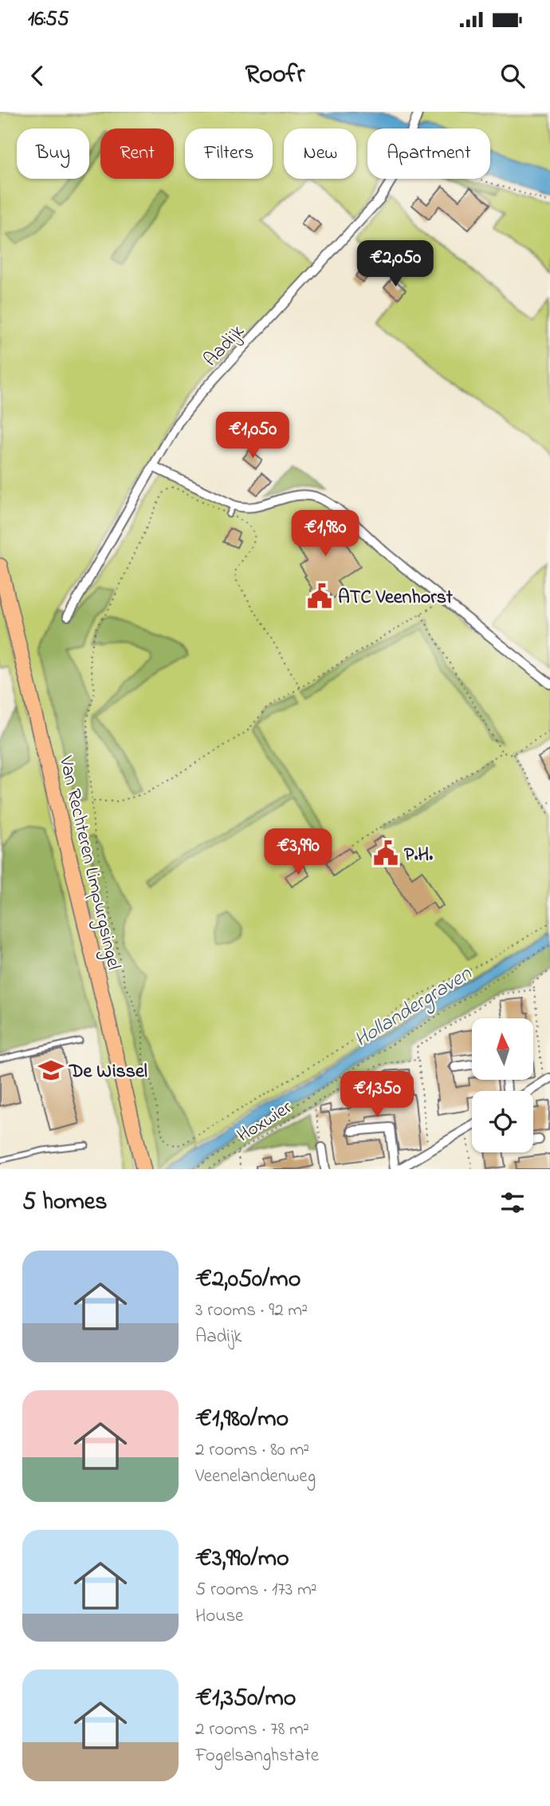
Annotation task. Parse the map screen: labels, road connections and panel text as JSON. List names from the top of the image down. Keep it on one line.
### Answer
{"streets":{"main road":["Van Rechteren Limpurgsingel"],"street":["Aadijk"],"path":["Hoxwier"]},"water":["Hollandergraven"],"places":{"public building":["ATC Veenhorst","P.H."],"school or university":["De Wissel"]},"north":"top","page":{"status":"16:55","header":"Roofr","chip":["Buy","Rent","Filters","New","Apartment"],"price":["€2,050","€1,050","€1,980","€3,990","€1,350"],"heading":"5 homes","list":[{"name":"€2,050/mo","note":"3 rooms · 92 m² · Aadijk"},{"name":"€1,980/mo","note":"2 rooms · 80 m² · Veenelandenweg"},{"name":"€3,990/mo","note":"5 rooms · 173 m² · House"},{"name":"€1,350/mo","note":"2 rooms · 78 m² · Fogelsanghstate"}]}}
